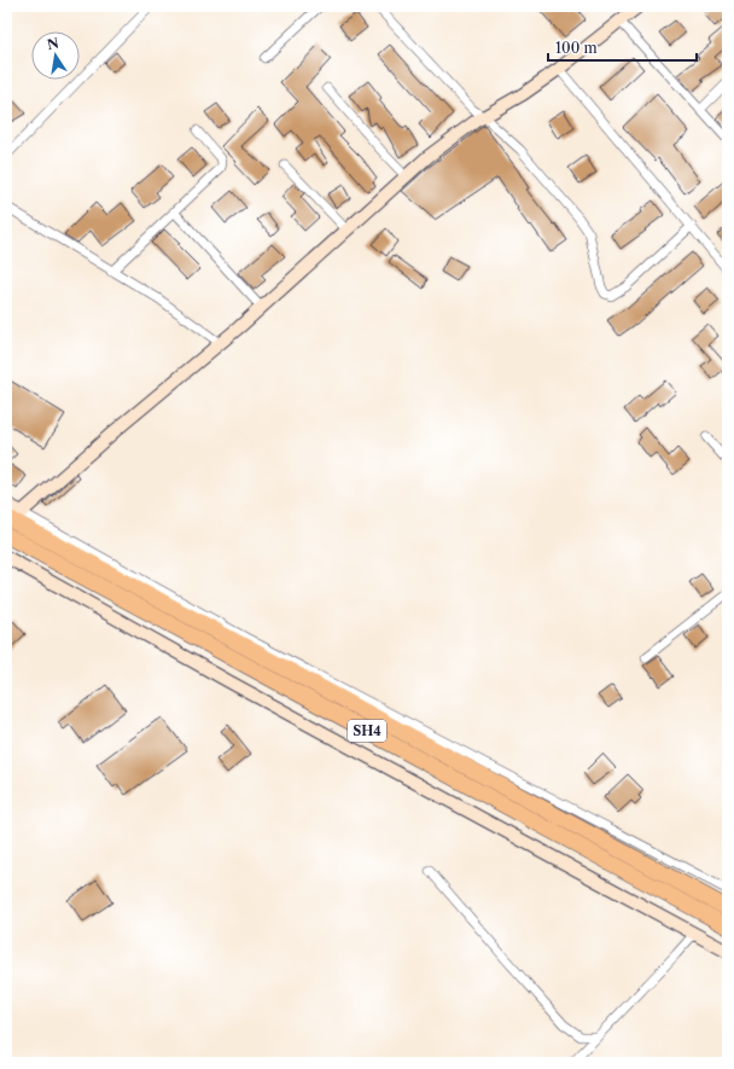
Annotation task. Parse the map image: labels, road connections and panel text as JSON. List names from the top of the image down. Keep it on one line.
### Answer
{"streets":{"highway":["SH4"]},"scale_bar":"100 m","north":"top"}
